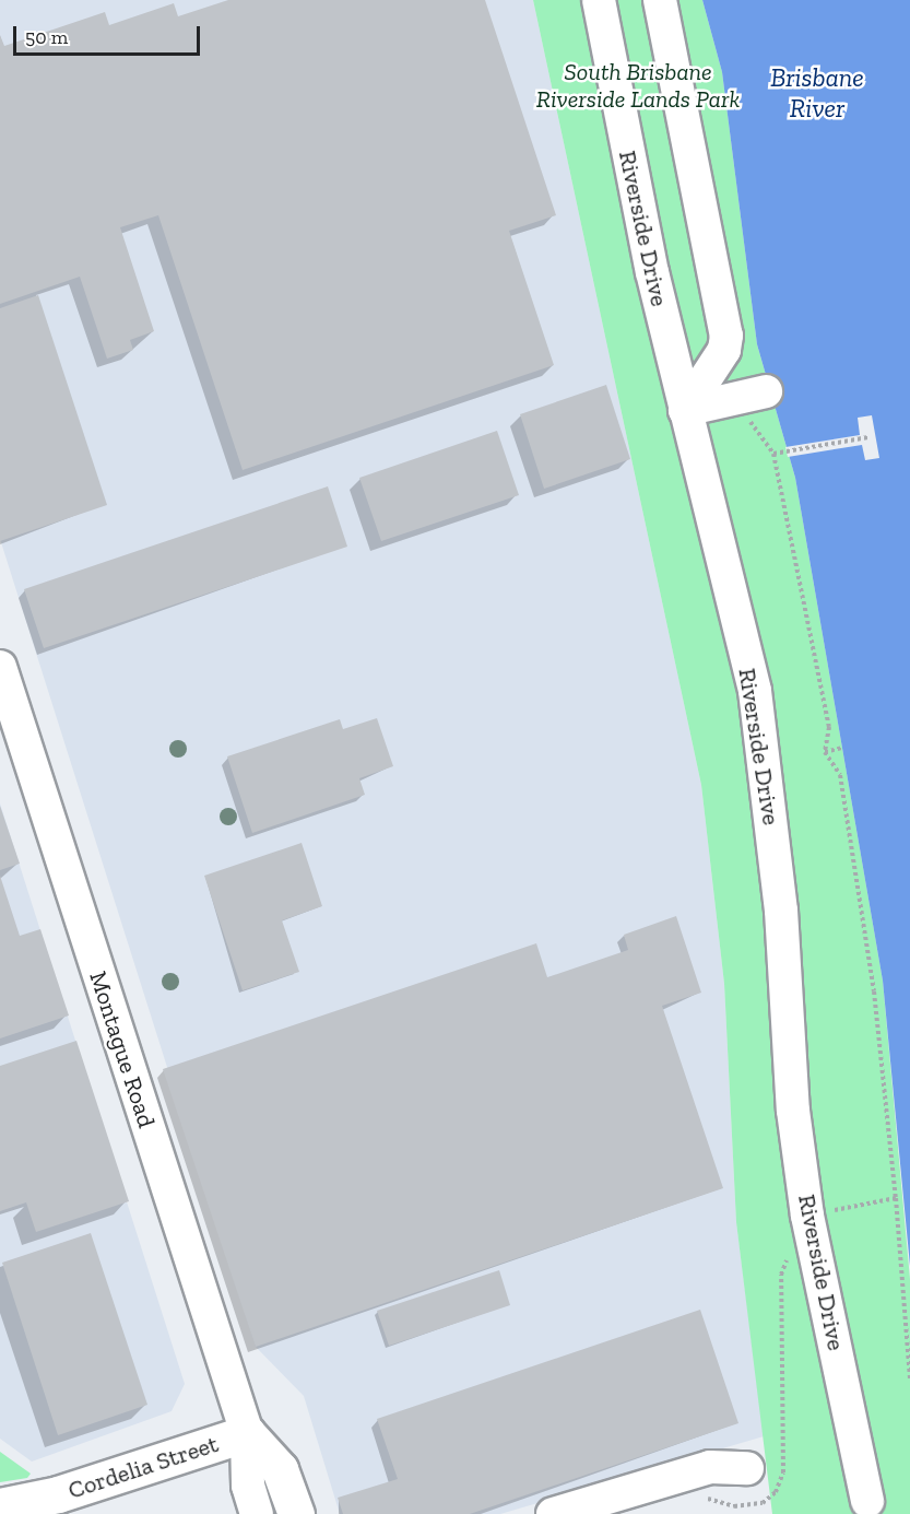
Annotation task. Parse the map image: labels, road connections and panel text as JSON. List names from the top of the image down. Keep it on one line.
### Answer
{"streets":{"main road":["Montague Road","Cordelia Street"],"street":["Riverside Drive"]},"crossings":[["Montague Road","Cordelia Street"]],"water":["Brisbane River"],"parks":["South Brisbane Riverside Lands Park"],"scale_bar":"50 m"}
